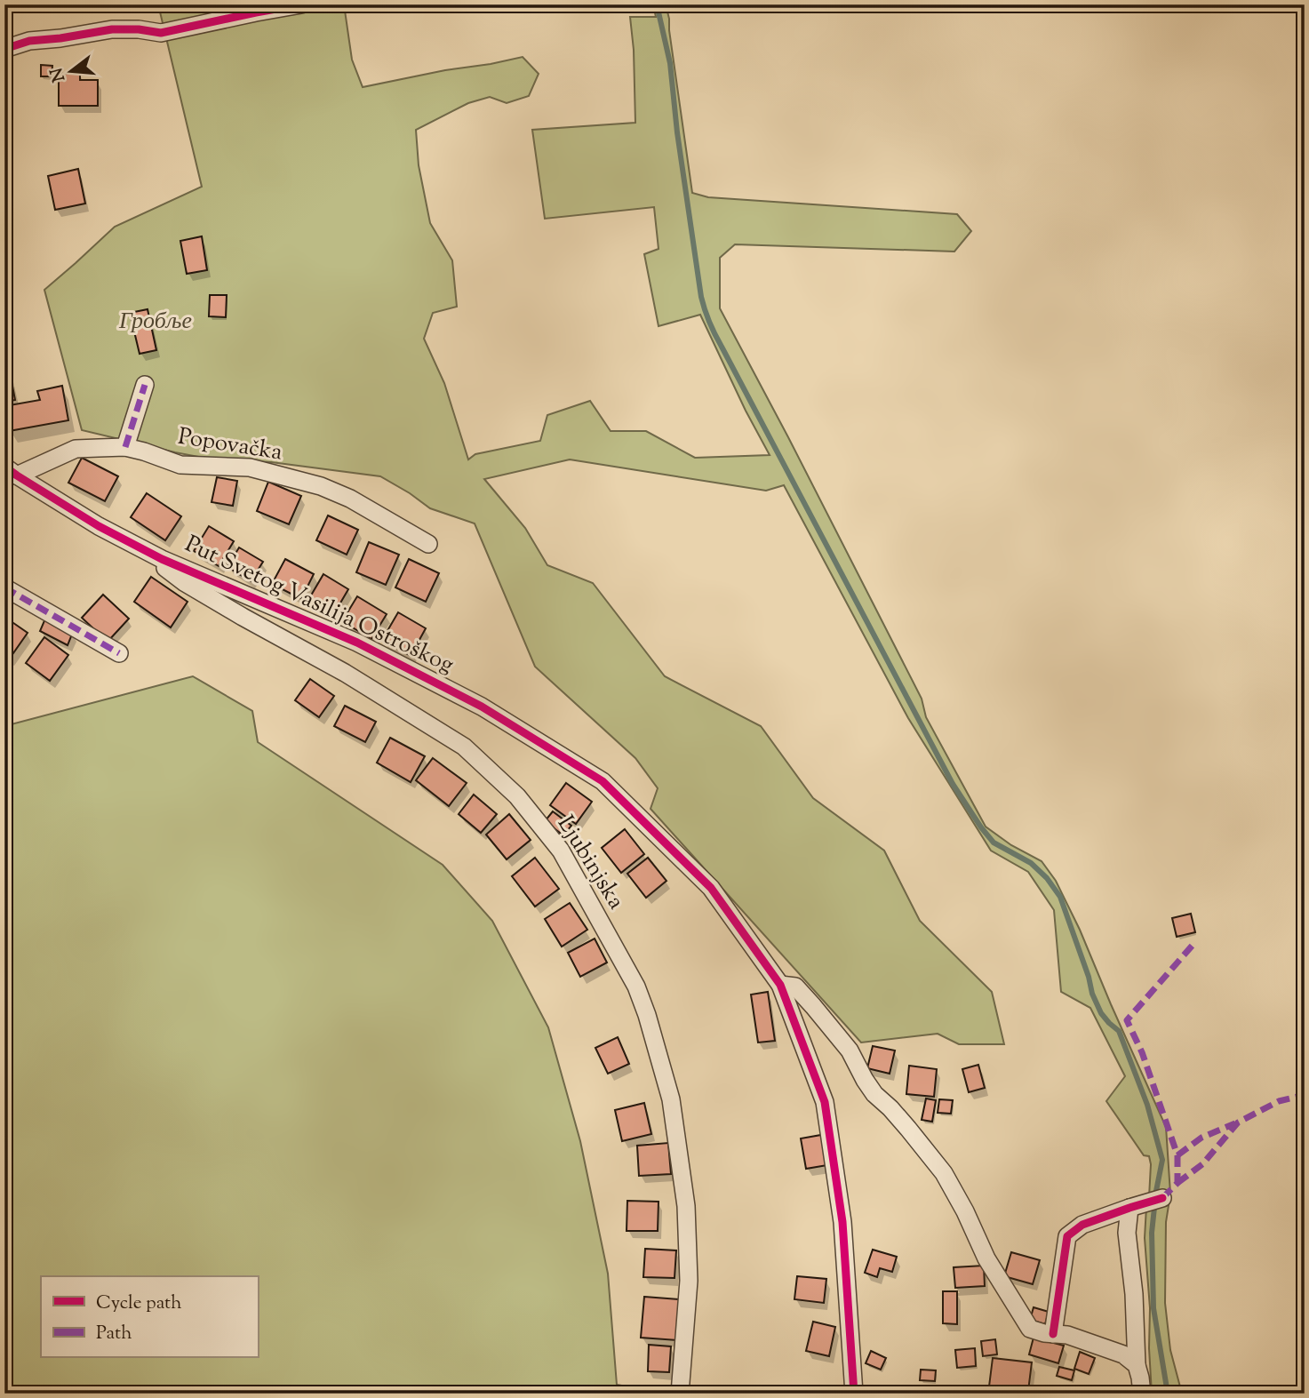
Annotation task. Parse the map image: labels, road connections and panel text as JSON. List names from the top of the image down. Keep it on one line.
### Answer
{"streets":{"street":["Popovačka","Put Svetog Vasilija Ostroškog","Ljubinjska"]},"crossings":[["Put Svetog Vasilija Ostroškog","Ljubinjska"]],"parks":["Гробље"],"legend":["Cycle path","Path"],"north":"left"}
